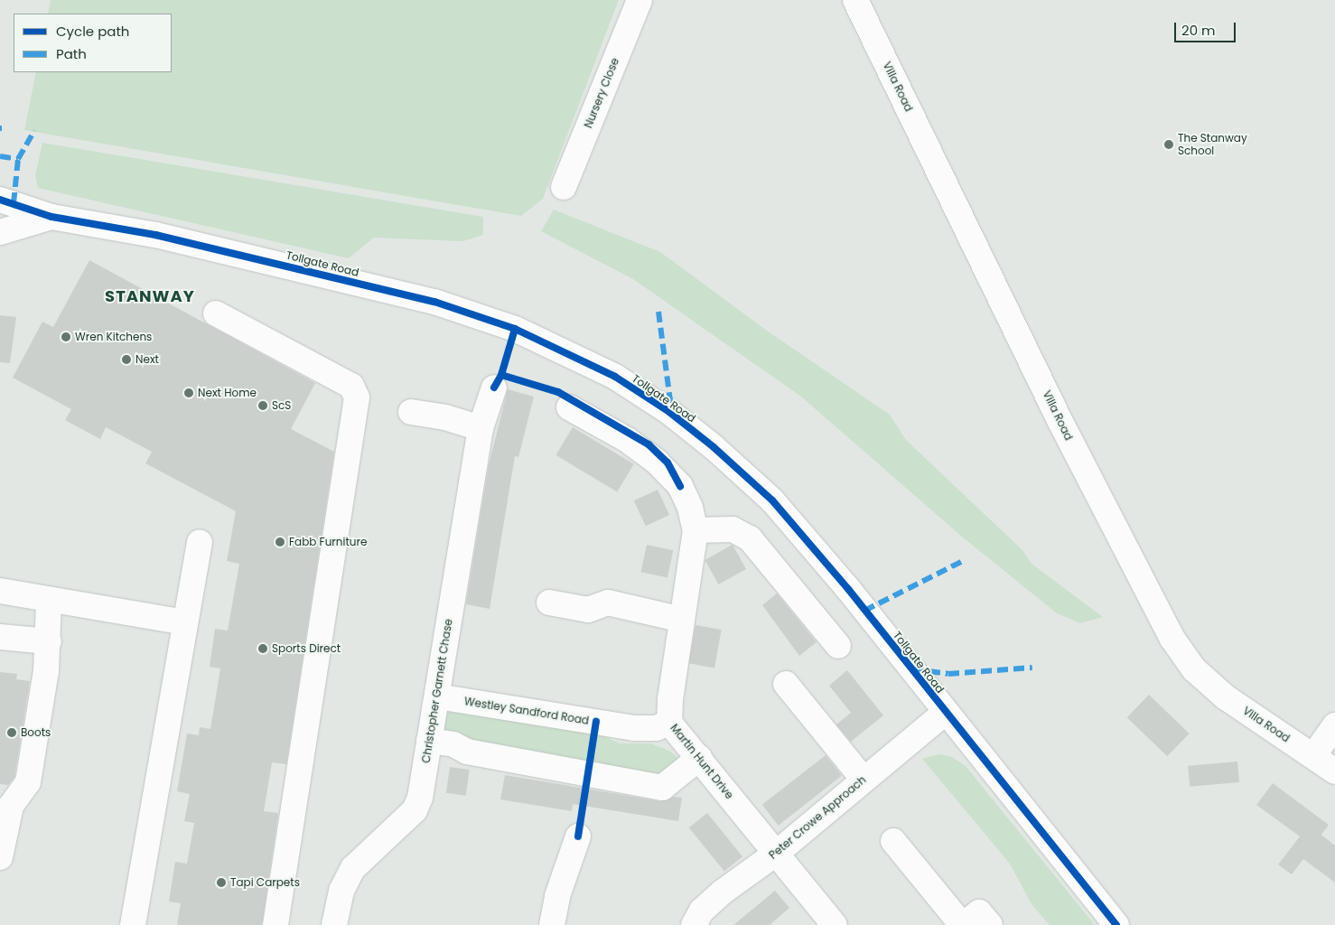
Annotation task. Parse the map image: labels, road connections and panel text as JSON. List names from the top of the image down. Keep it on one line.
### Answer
{"streets":{"street":["Villa Road","Nursery Close","Tollgate Road","Christopher Garnett Chase","Westley Sandford Road","Martin Hunt Drive","Peter Crowe Approach"]},"crossings":[["Tollgate Road","Peter Crowe Approach"],["Christopher Garnett Chase","Westley Sandford Road"],["Westley Sandford Road","Martin Hunt Drive"],["Martin Hunt Drive","Peter Crowe Approach"]],"districts":["STANWAY"],"places":["The Stanway School","Wren Kitchens","Next","Next Home","ScS","Fabb Furniture","Sports Direct","Boots","Tapi Carpets"],"legend":["Cycle path","Path"],"scale_bar":"20 m"}
